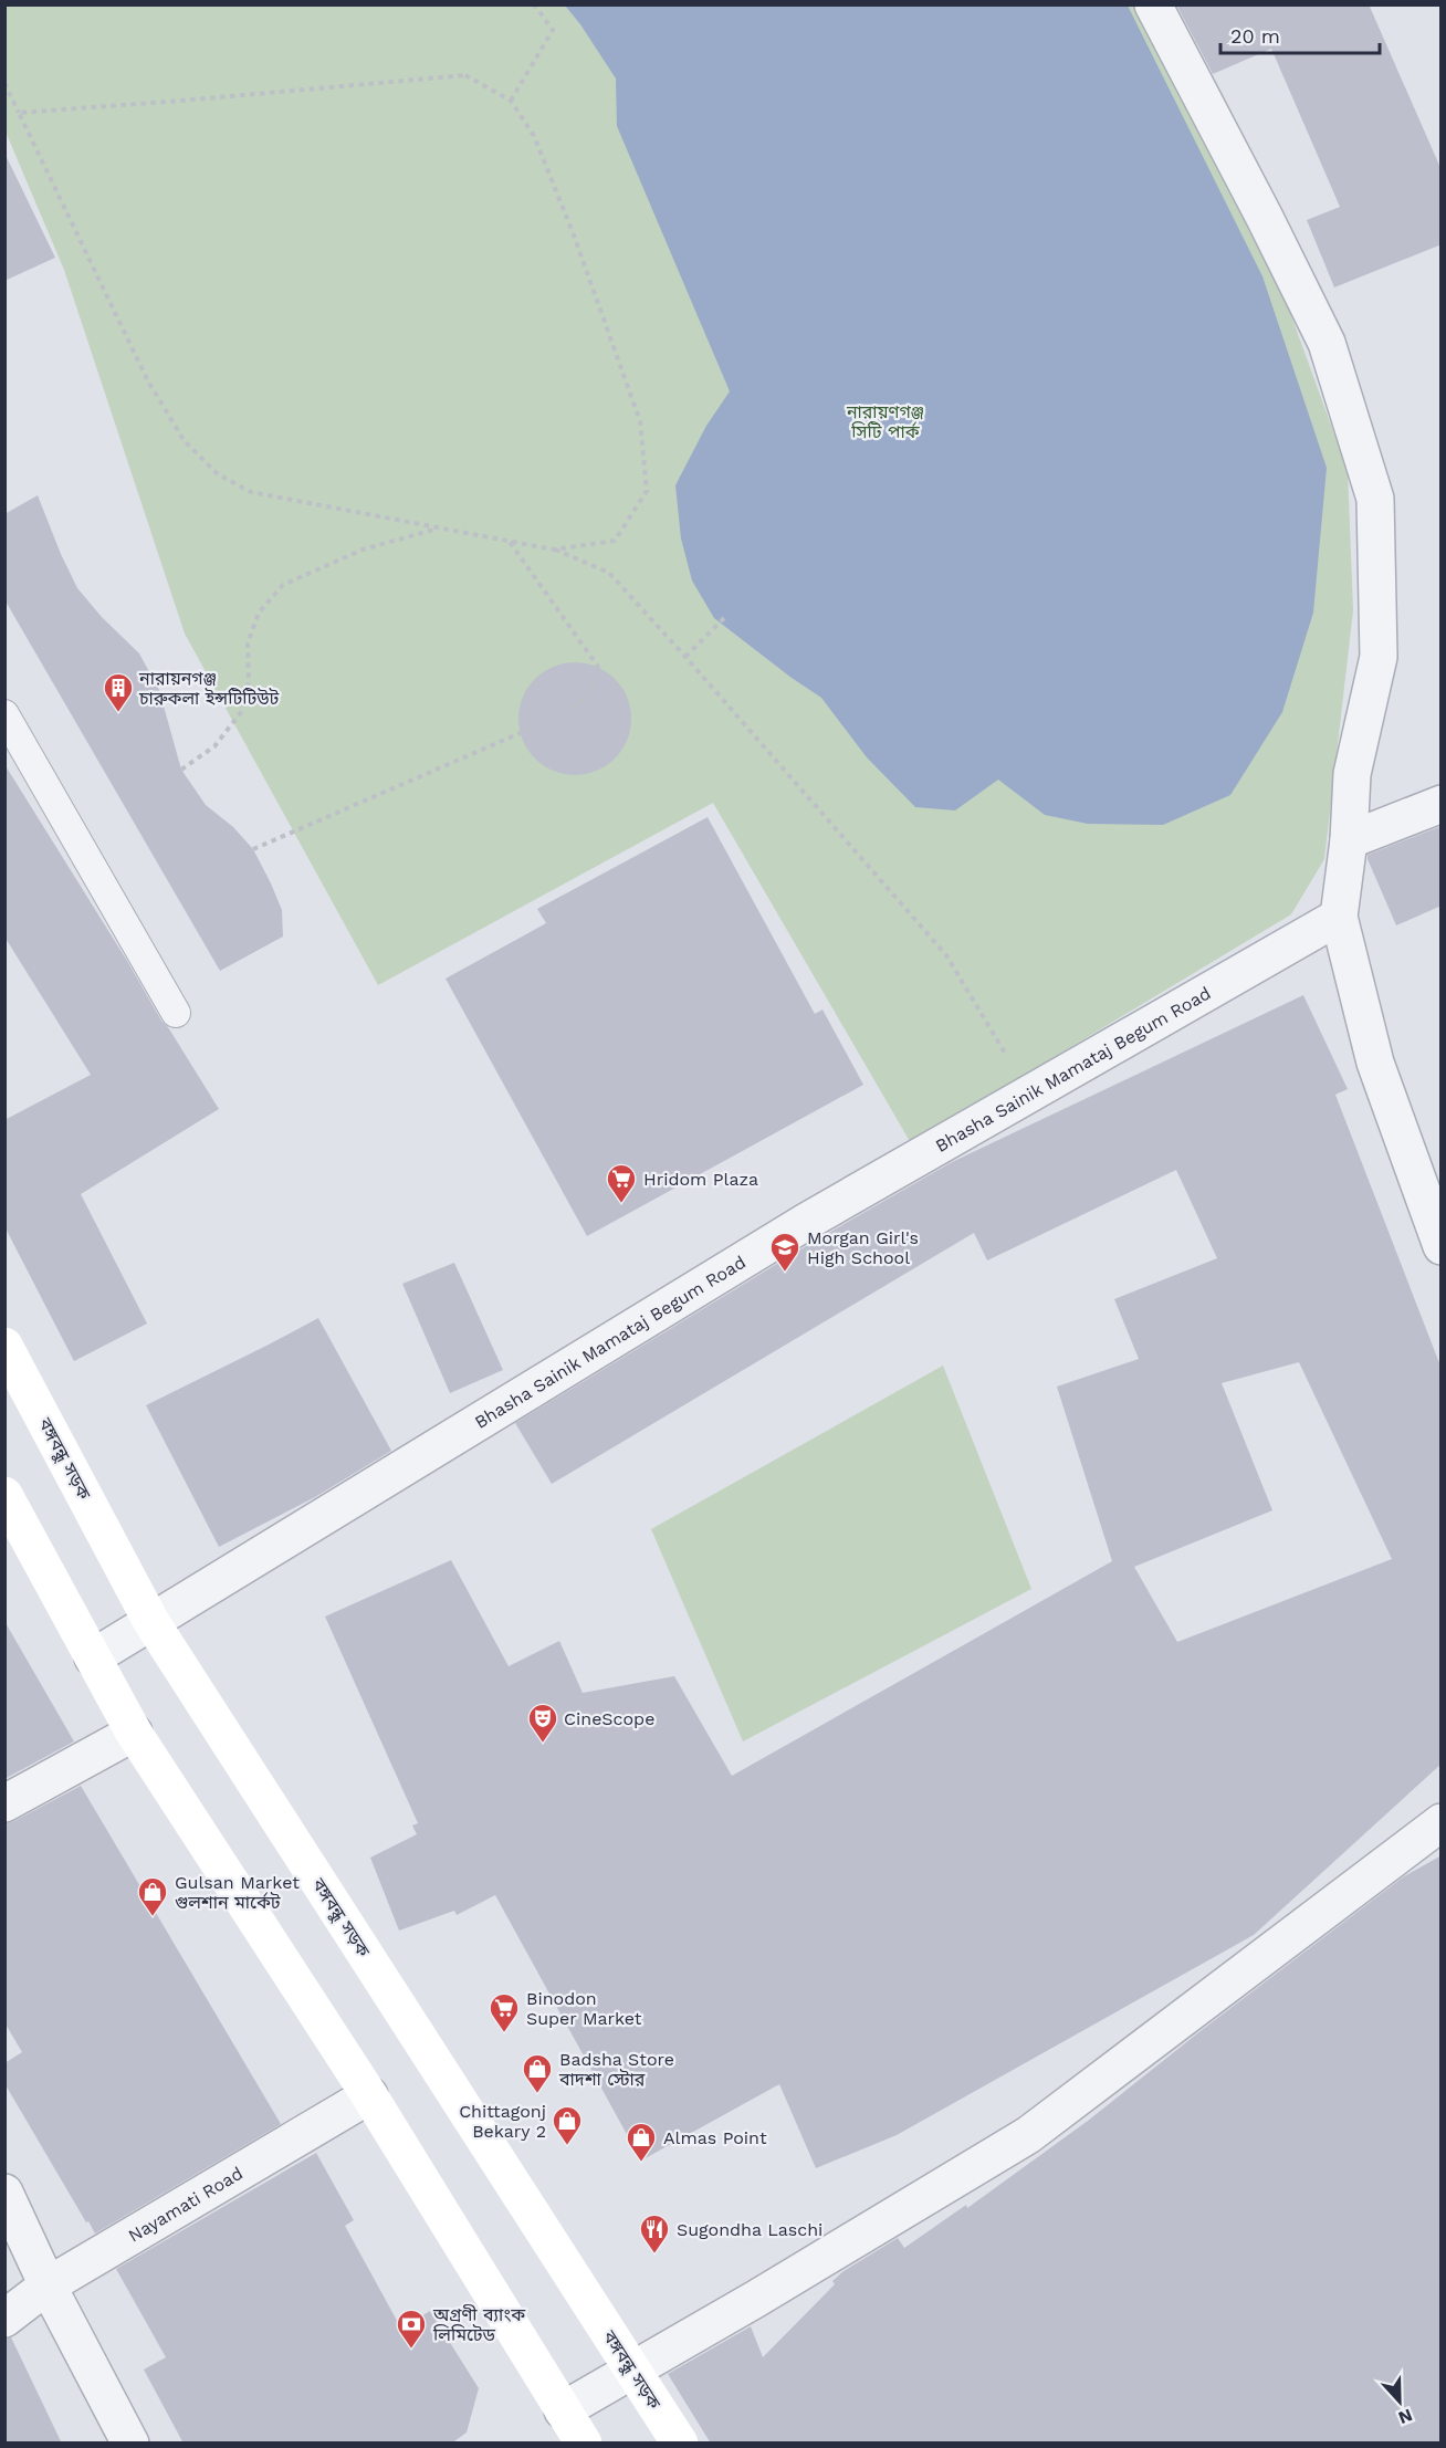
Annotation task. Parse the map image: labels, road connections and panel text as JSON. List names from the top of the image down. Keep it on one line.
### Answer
{"streets":{"main road":["বঙ্গবন্ধু সড়ক"],"street":["Bhasha Sainik Mamataj Begum Road","Nayamati Road"]},"crossings":[["Bhasha Sainik Mamataj Begum Road","বঙ্গবন্ধু সড়ক"]],"parks":["নারায়ণগঞ্জ সিটি পার্ক"],"places":{"building":["নারায়নগঞ্জ চারুকলা ইন্সটিটিউট"],"supermarket":["Hridom Plaza","Binodon Super Market"],"school or university":["Morgan Girl's High School"],"theatre":["CineScope"],"shop":["Gulsan Market গুলশান মার্কেট","Badsha Store বাদশা স্টোর","Chittagonj Bekary 2","Almas Point"],"restaurant":["Sugondha Laschi"],"bank":["অগ্রণী ব্যাংক লিমিটেড"]},"scale_bar":"20 m","north":"bottom"}
